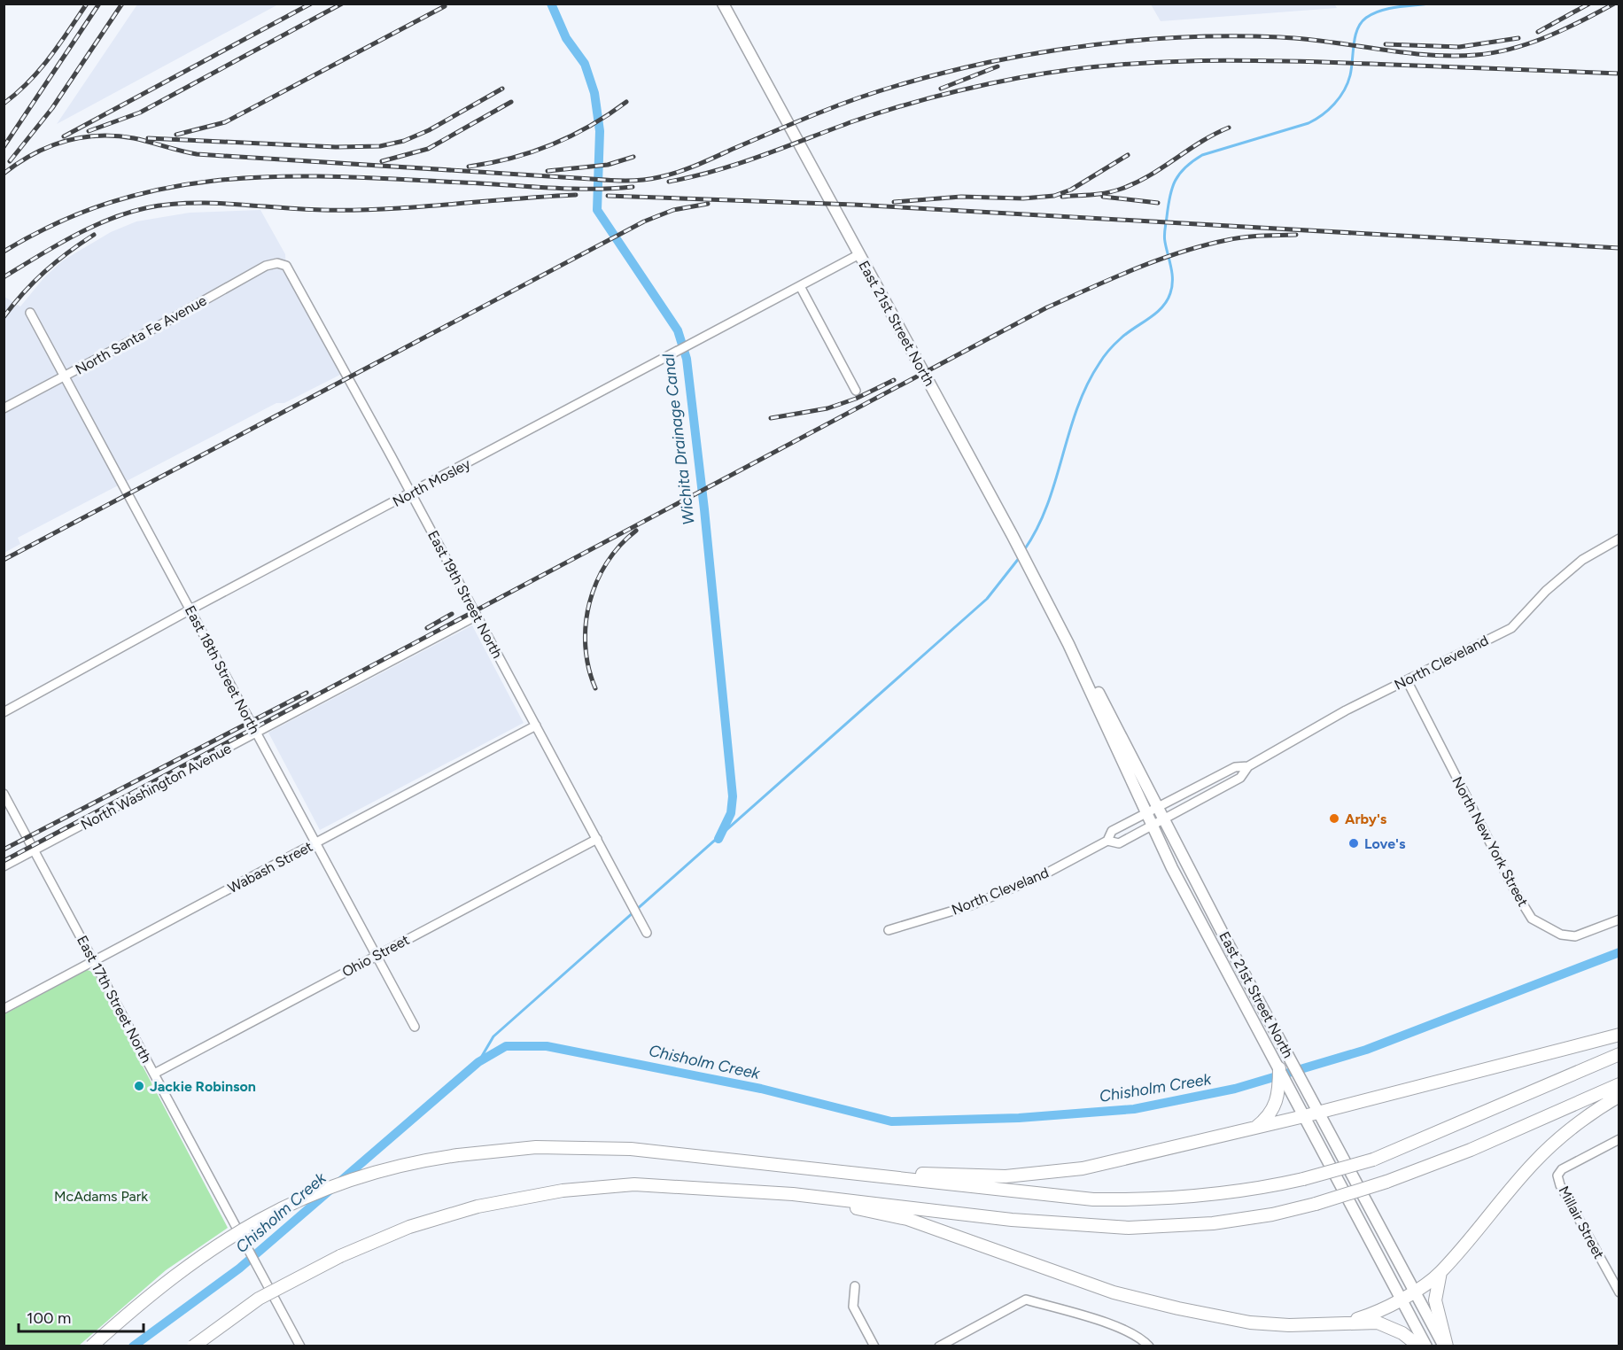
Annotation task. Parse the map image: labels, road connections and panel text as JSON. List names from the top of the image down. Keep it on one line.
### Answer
{"streets":{"main road":["East 21st Street North"],"street":["North Santa Fe Avenue","North Mosley","East 19th Street North","North Cleveland","East 18th Street North","North Washington Avenue","North New York Street","Wabash Street","Ohio Street","East 17th Street North","Millair Street"]},"crossings":[["East 21st Street North","North Mosley"],["East 21st Street North","North Cleveland"],["North Santa Fe Avenue","East 19th Street North"],["North Santa Fe Avenue","East 18th Street North"],["North Mosley","East 19th Street North"],["North Mosley","East 18th Street North"],["East 19th Street North","North Washington Avenue"],["East 19th Street North","Wabash Street"],["East 19th Street North","Ohio Street"],["North Cleveland","North New York Street"],["East 18th Street North","North Washington Avenue"],["East 18th Street North","Wabash Street"],["East 18th Street North","Ohio Street"],["North Washington Avenue","East 17th Street North"],["Wabash Street","East 17th Street North"],["Ohio Street","East 17th Street North"]],"water":["Wichita Drainage Canal","Chisholm Creek"],"parks":["McAdams Park"],"places":["Arby's","Love's","Jackie Robinson"],"scale_bar":"100 m"}
